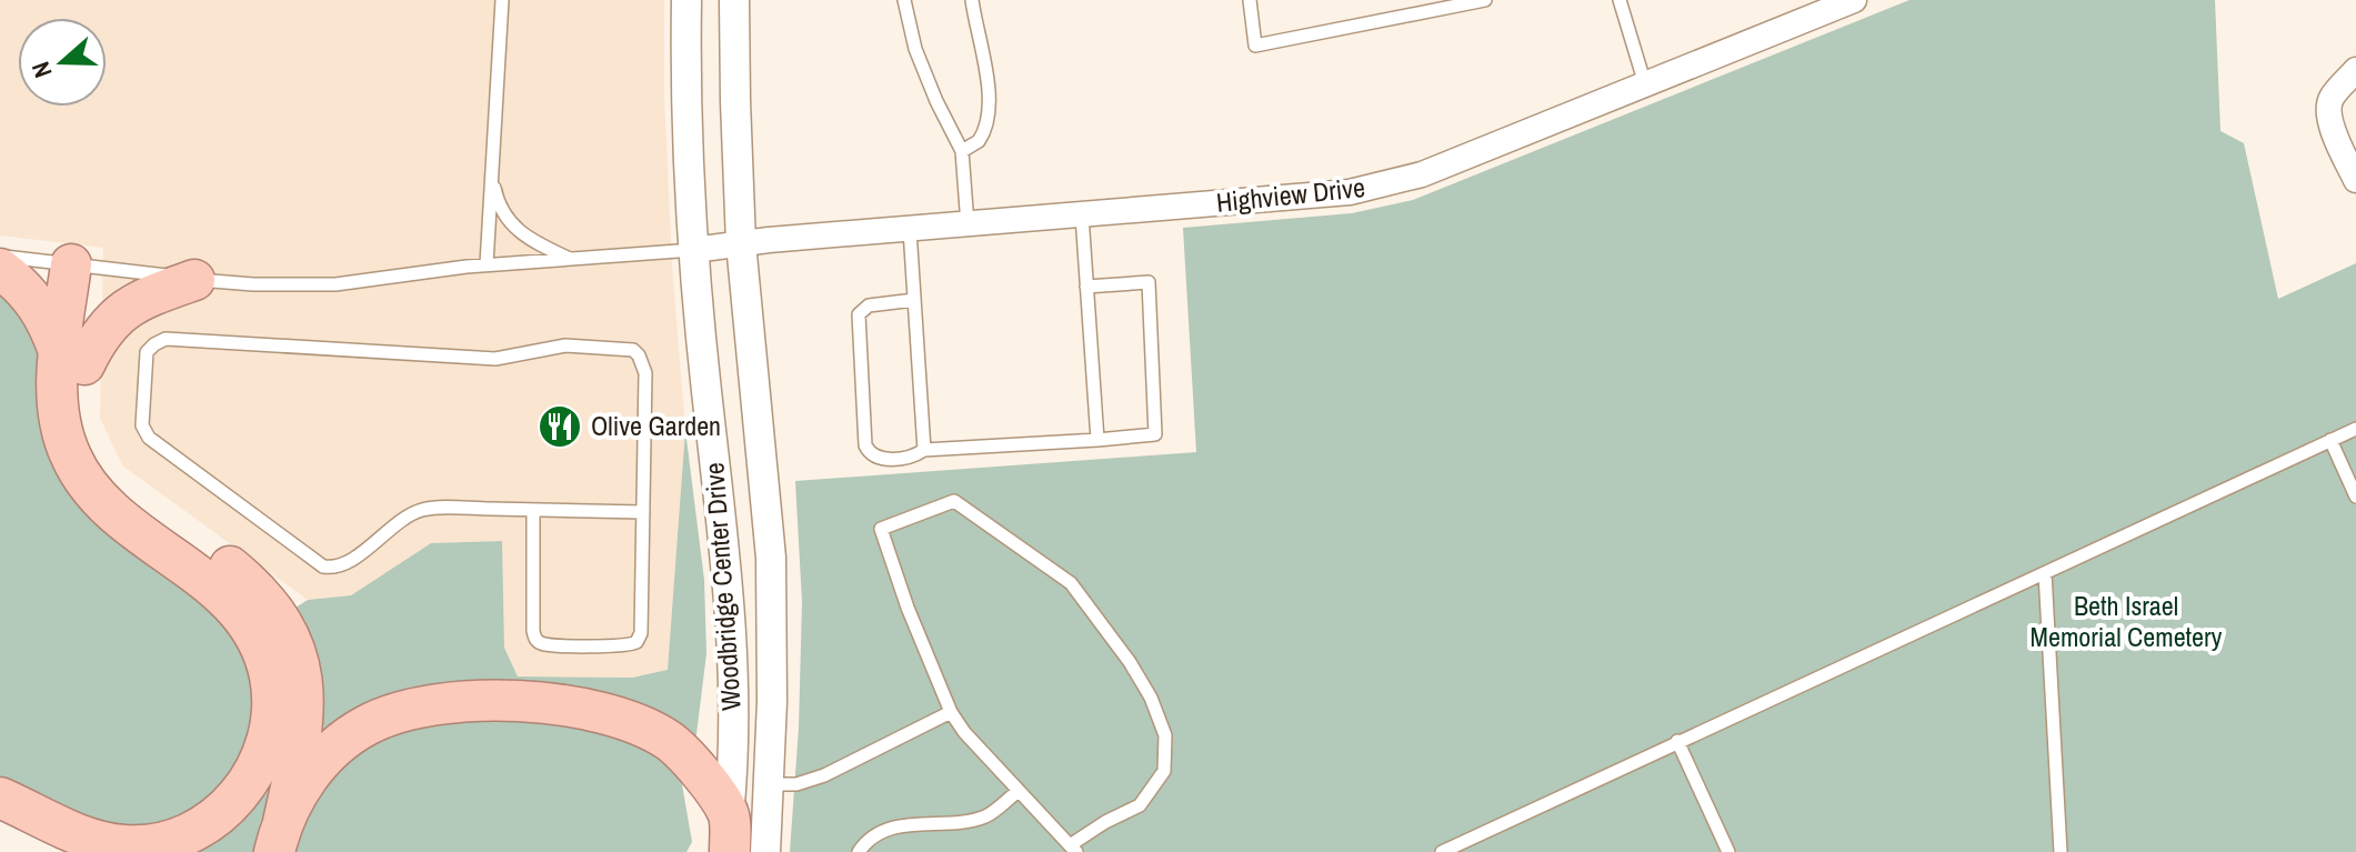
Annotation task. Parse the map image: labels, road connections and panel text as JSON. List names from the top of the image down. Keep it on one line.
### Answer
{"streets":{"street":["Highview Drive","Woodbridge Center Drive"]},"crossings":[["Highview Drive","Woodbridge Center Drive"]],"parks":["Beth Israel Memorial Cemetery"],"places":{"restaurant":["Olive Garden"]},"north":"left"}
